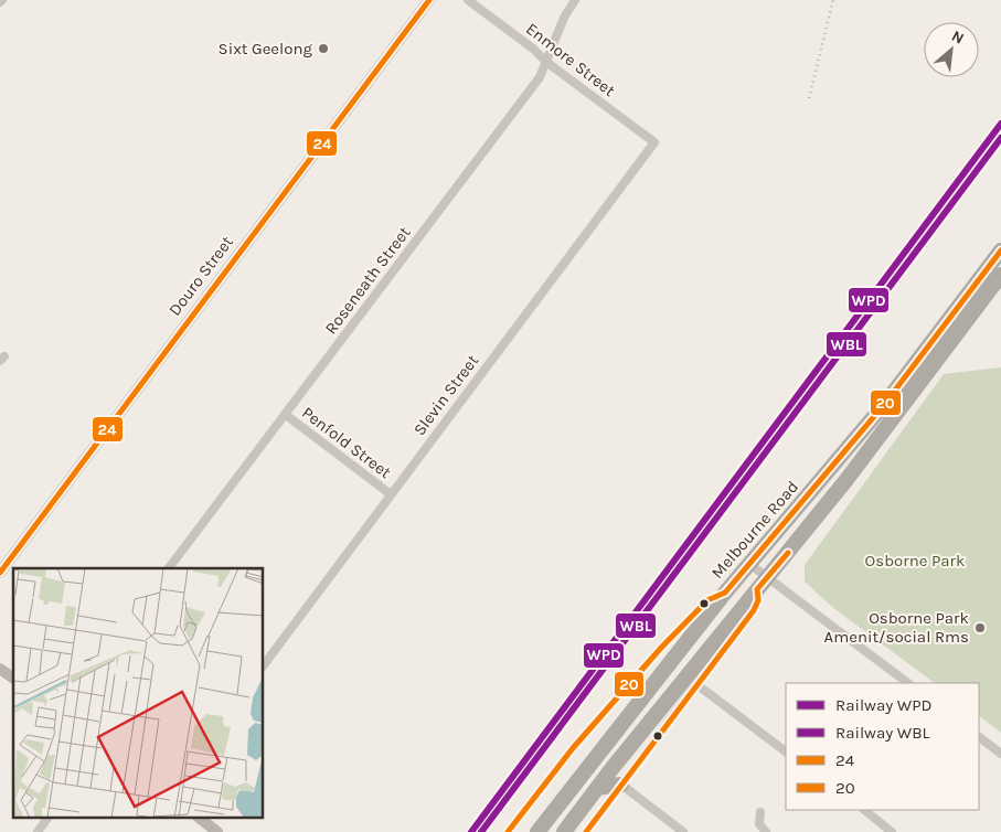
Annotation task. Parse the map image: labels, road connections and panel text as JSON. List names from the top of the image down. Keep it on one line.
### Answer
{"streets":{"highway":["Melbourne Road"],"street":["Enmore Street","Douro Street","Roseneath Street","Slevin Street","Penfold Street"]},"crossings":[["Enmore Street","Roseneath Street"],["Enmore Street","Slevin Street"],["Roseneath Street","Penfold Street"],["Slevin Street","Penfold Street"]],"parks":["Osborne Park"],"places":["Sixt Geelong","Osborne Park Amenit/social Rms"],"lines":["transit line 24","rail line WPD","rail line WBL","transit line 20"],"legend":["Railway WPD","Railway WBL","24","20"],"north":"top right"}
